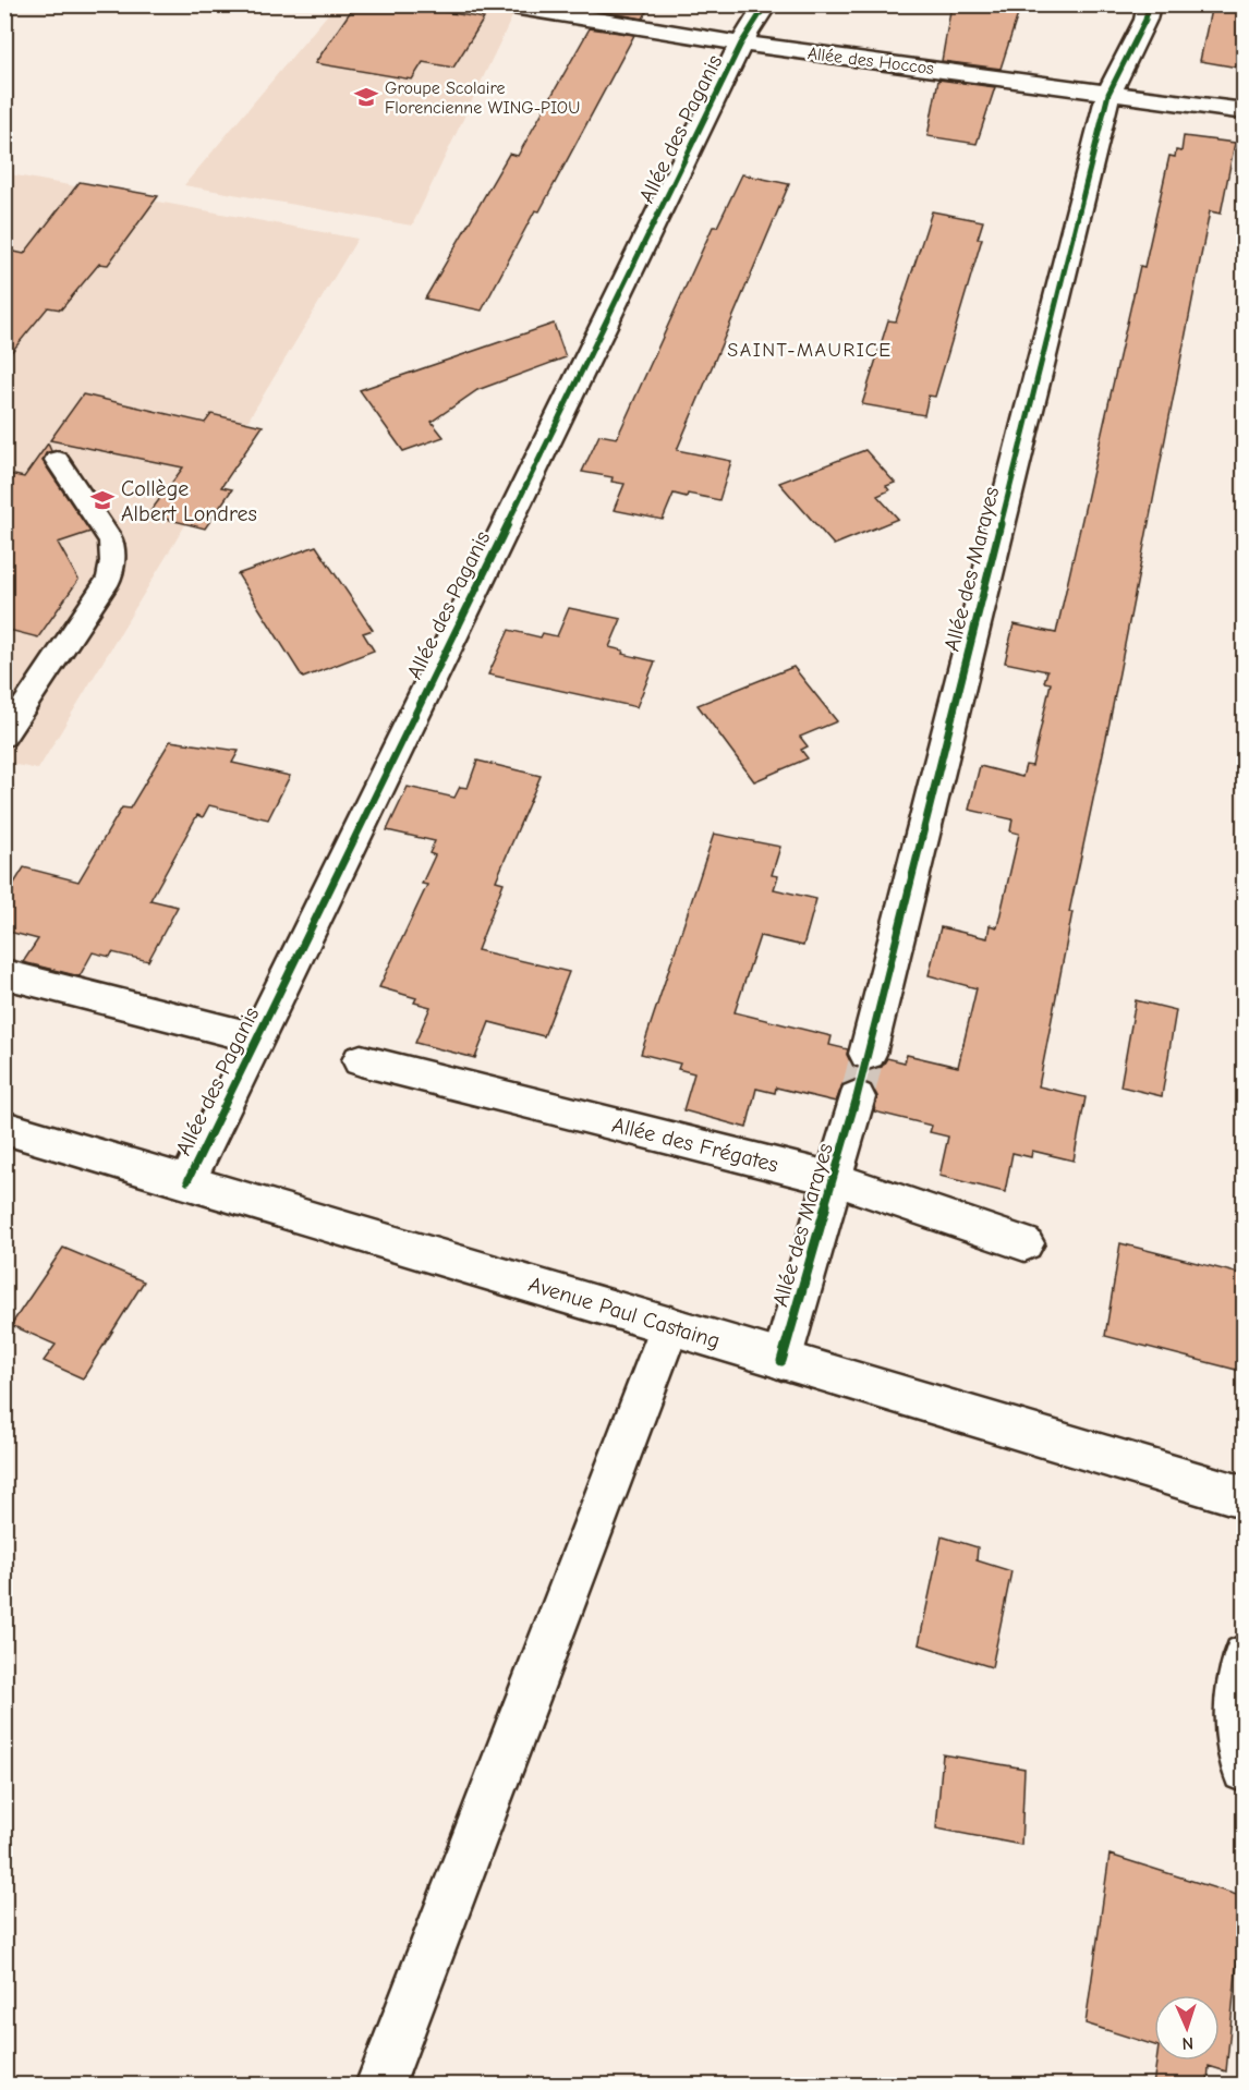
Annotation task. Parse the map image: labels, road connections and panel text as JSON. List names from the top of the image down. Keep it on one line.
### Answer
{"streets":{"street":["Allée des Hoccos","Allée des Paganis","Allée des Marayes","Allée des Frégates","Avenue Paul Castaing"]},"crossings":[["Allée des Hoccos","Allée des Paganis"],["Allée des Hoccos","Allée des Marayes"],["Allée des Paganis","Avenue Paul Castaing"],["Allée des Marayes","Allée des Frégates"],["Allée des Marayes","Avenue Paul Castaing"]],"districts":["SAINT-MAURICE"],"places":{"school or university":["Groupe Scolaire Florencienne WING-PIOU","Collège Albert Londres"]},"north":"bottom"}
